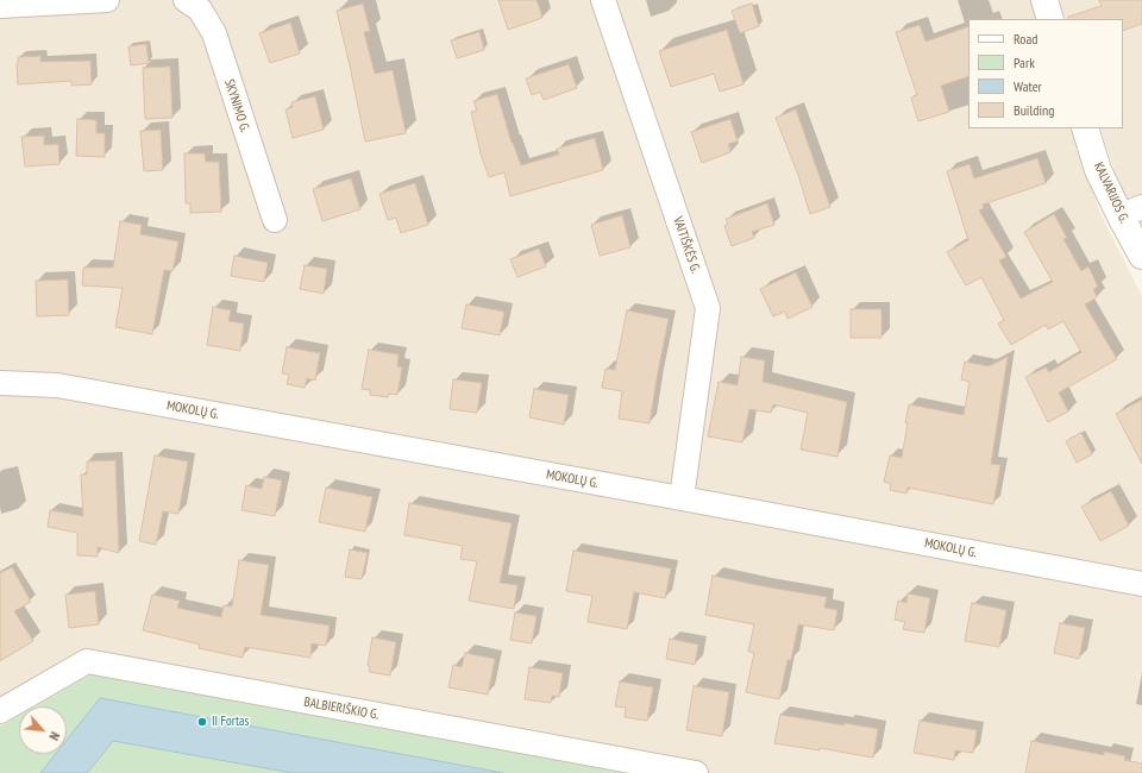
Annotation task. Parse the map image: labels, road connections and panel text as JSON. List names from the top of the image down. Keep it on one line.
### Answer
{"streets":{"main road":["KALVARIJOS G."],"street":["SKYNIMO G.","VAITIŠKĖS G.","MOKOLŲ G.","BALBIERIŠKIO G."]},"crossings":[["VAITIŠKĖS G.","MOKOLŲ G."]],"places":["II Fortas"],"legend":["Road","Park","Water","Building"],"north":"bottom right"}
